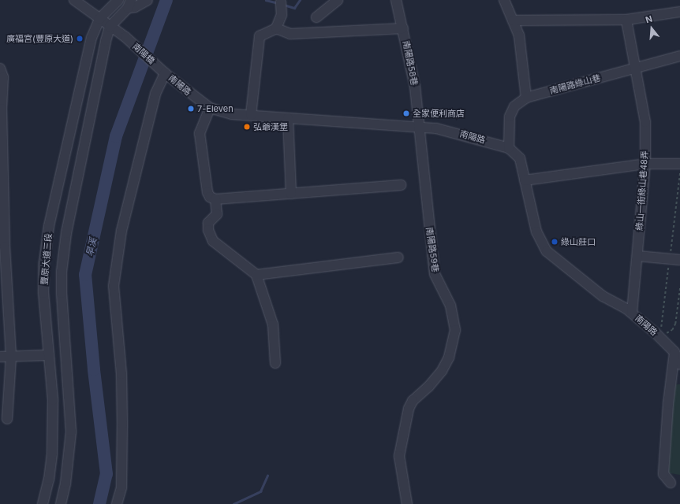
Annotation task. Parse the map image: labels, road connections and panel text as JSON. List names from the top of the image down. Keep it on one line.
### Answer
{"streets":{"street":["南陽橋","南陽路58巷","南陽路綠山巷","南陽路","綠山一街綠山巷48弄","南陽路59巷","豐原大道三段"]},"crossings":[["南陽橋","南陽路"],["南陽橋","豐原大道三段"],["南陽路58巷","南陽路"],["南陽路58巷","南陽路59巷"],["南陽路綠山巷","南陽路"],["南陽路綠山巷","綠山一街綠山巷48弄"],["南陽路","綠山一街綠山巷48弄"],["南陽路","南陽路59巷"]],"water":["旱溪"],"places":["廣福宮(豐原大道)","7-Eleven","全家便利商店","弘爺漢堡","綠山莊口"],"north":"top"}
